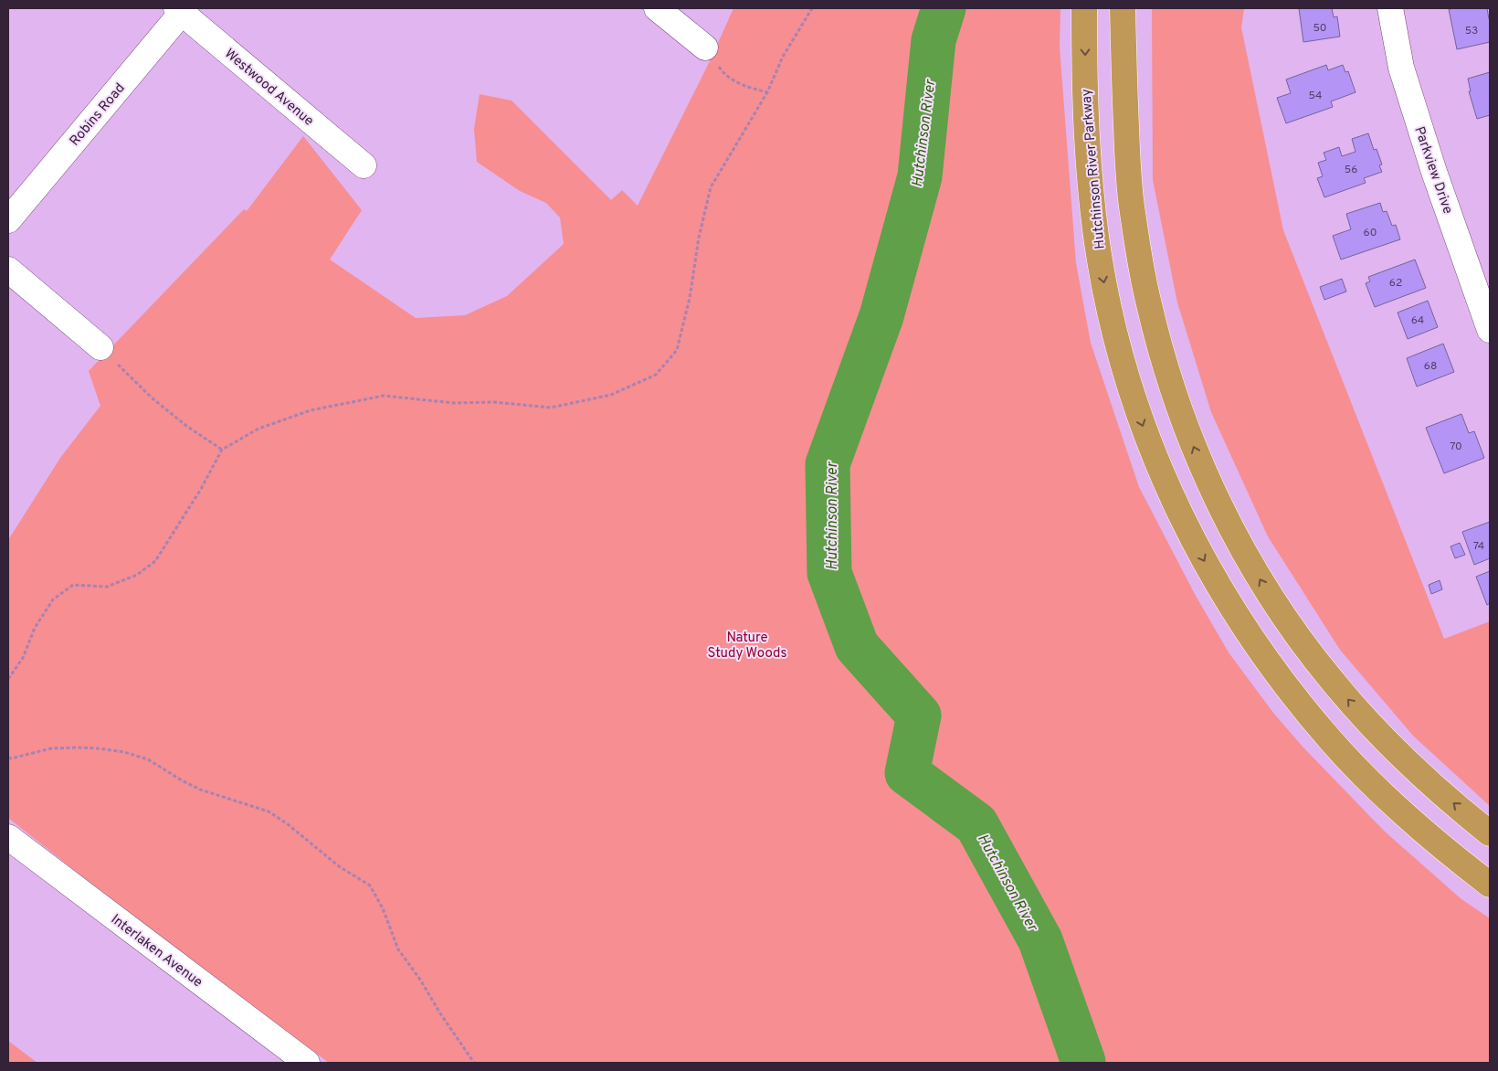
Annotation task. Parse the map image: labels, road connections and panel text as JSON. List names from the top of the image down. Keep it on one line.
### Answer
{"streets":{"highway":["Hutchinson River Parkway"],"street":["Westwood Avenue","Robins Road","Parkview Drive","Interlaken Avenue"]},"crossings":[["Westwood Avenue","Robins Road"]],"water":["Hutchinson River"],"parks":["Nature Study Woods"],"house_numbers":["50","53","54","56","60","62","64","68","70","74"]}
